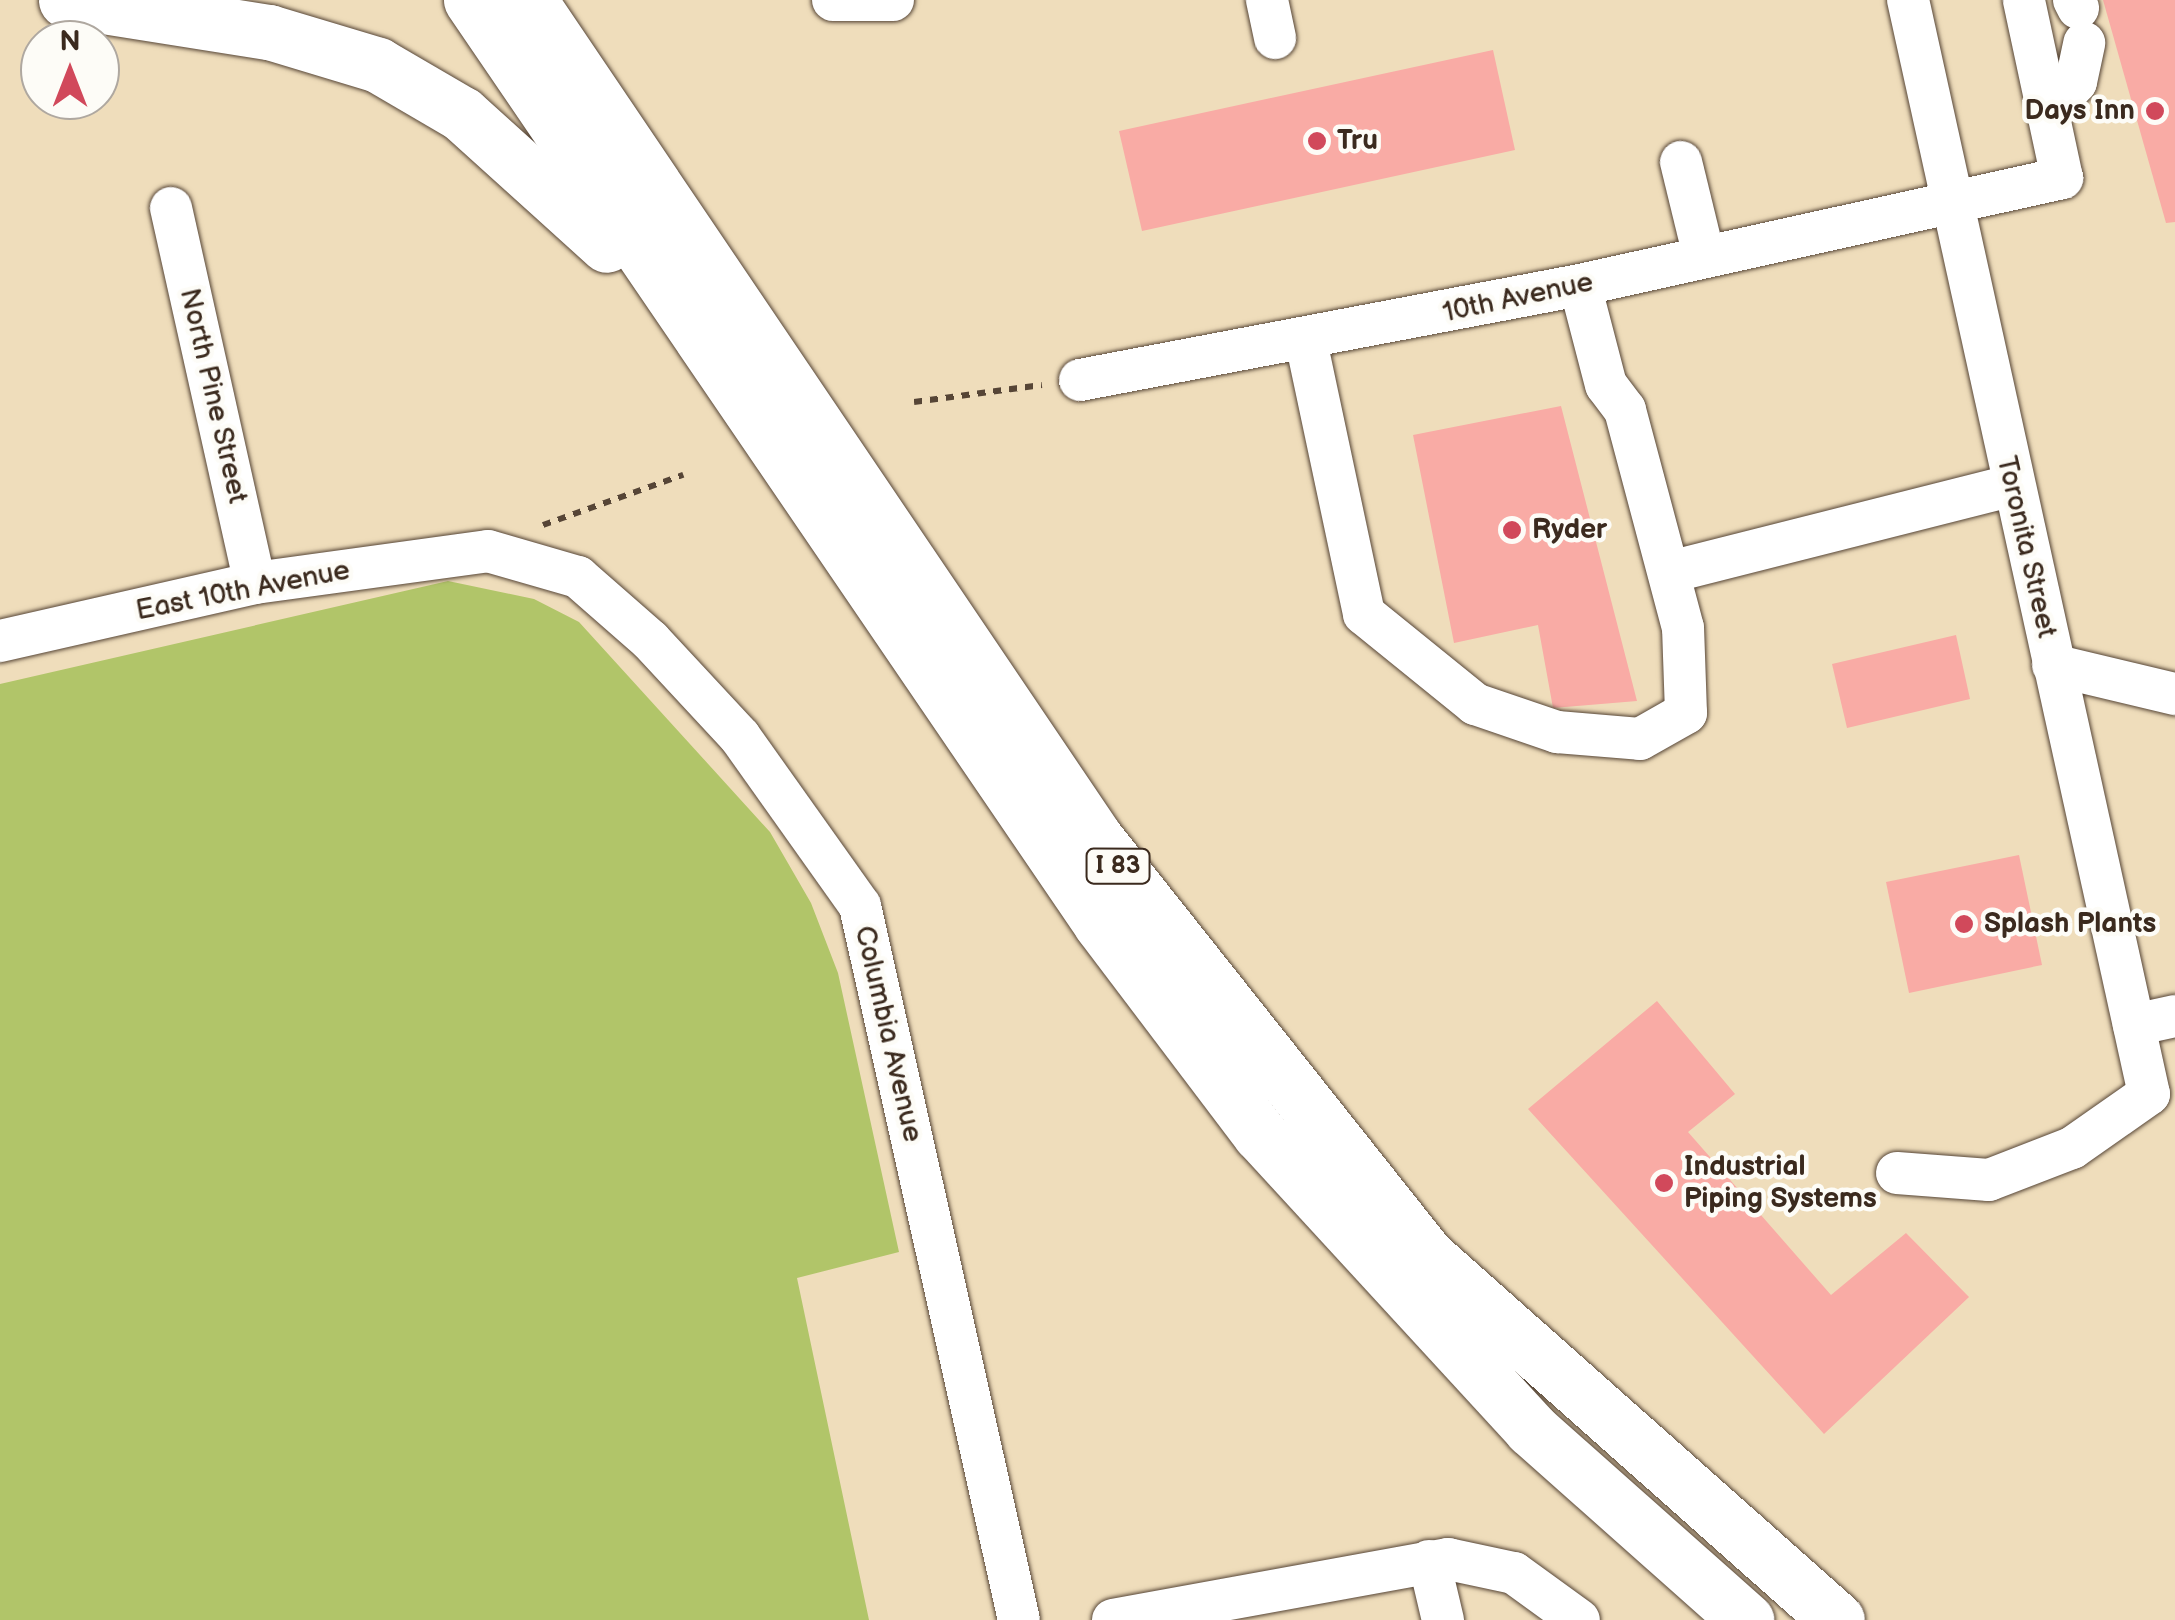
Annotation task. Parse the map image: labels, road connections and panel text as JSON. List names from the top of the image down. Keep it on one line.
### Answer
{"streets":{"highway":["I 83"],"street":["10th Avenue","North Pine Street","Toronita Street","East 10th Avenue","Columbia Avenue"]},"crossings":[["10th Avenue","Toronita Street"],["North Pine Street","East 10th Avenue"],["East 10th Avenue","Columbia Avenue"]],"places":["Days Inn","Tru","Ryder","Splash Plants","Industrial Piping Systems"],"north":"top"}
